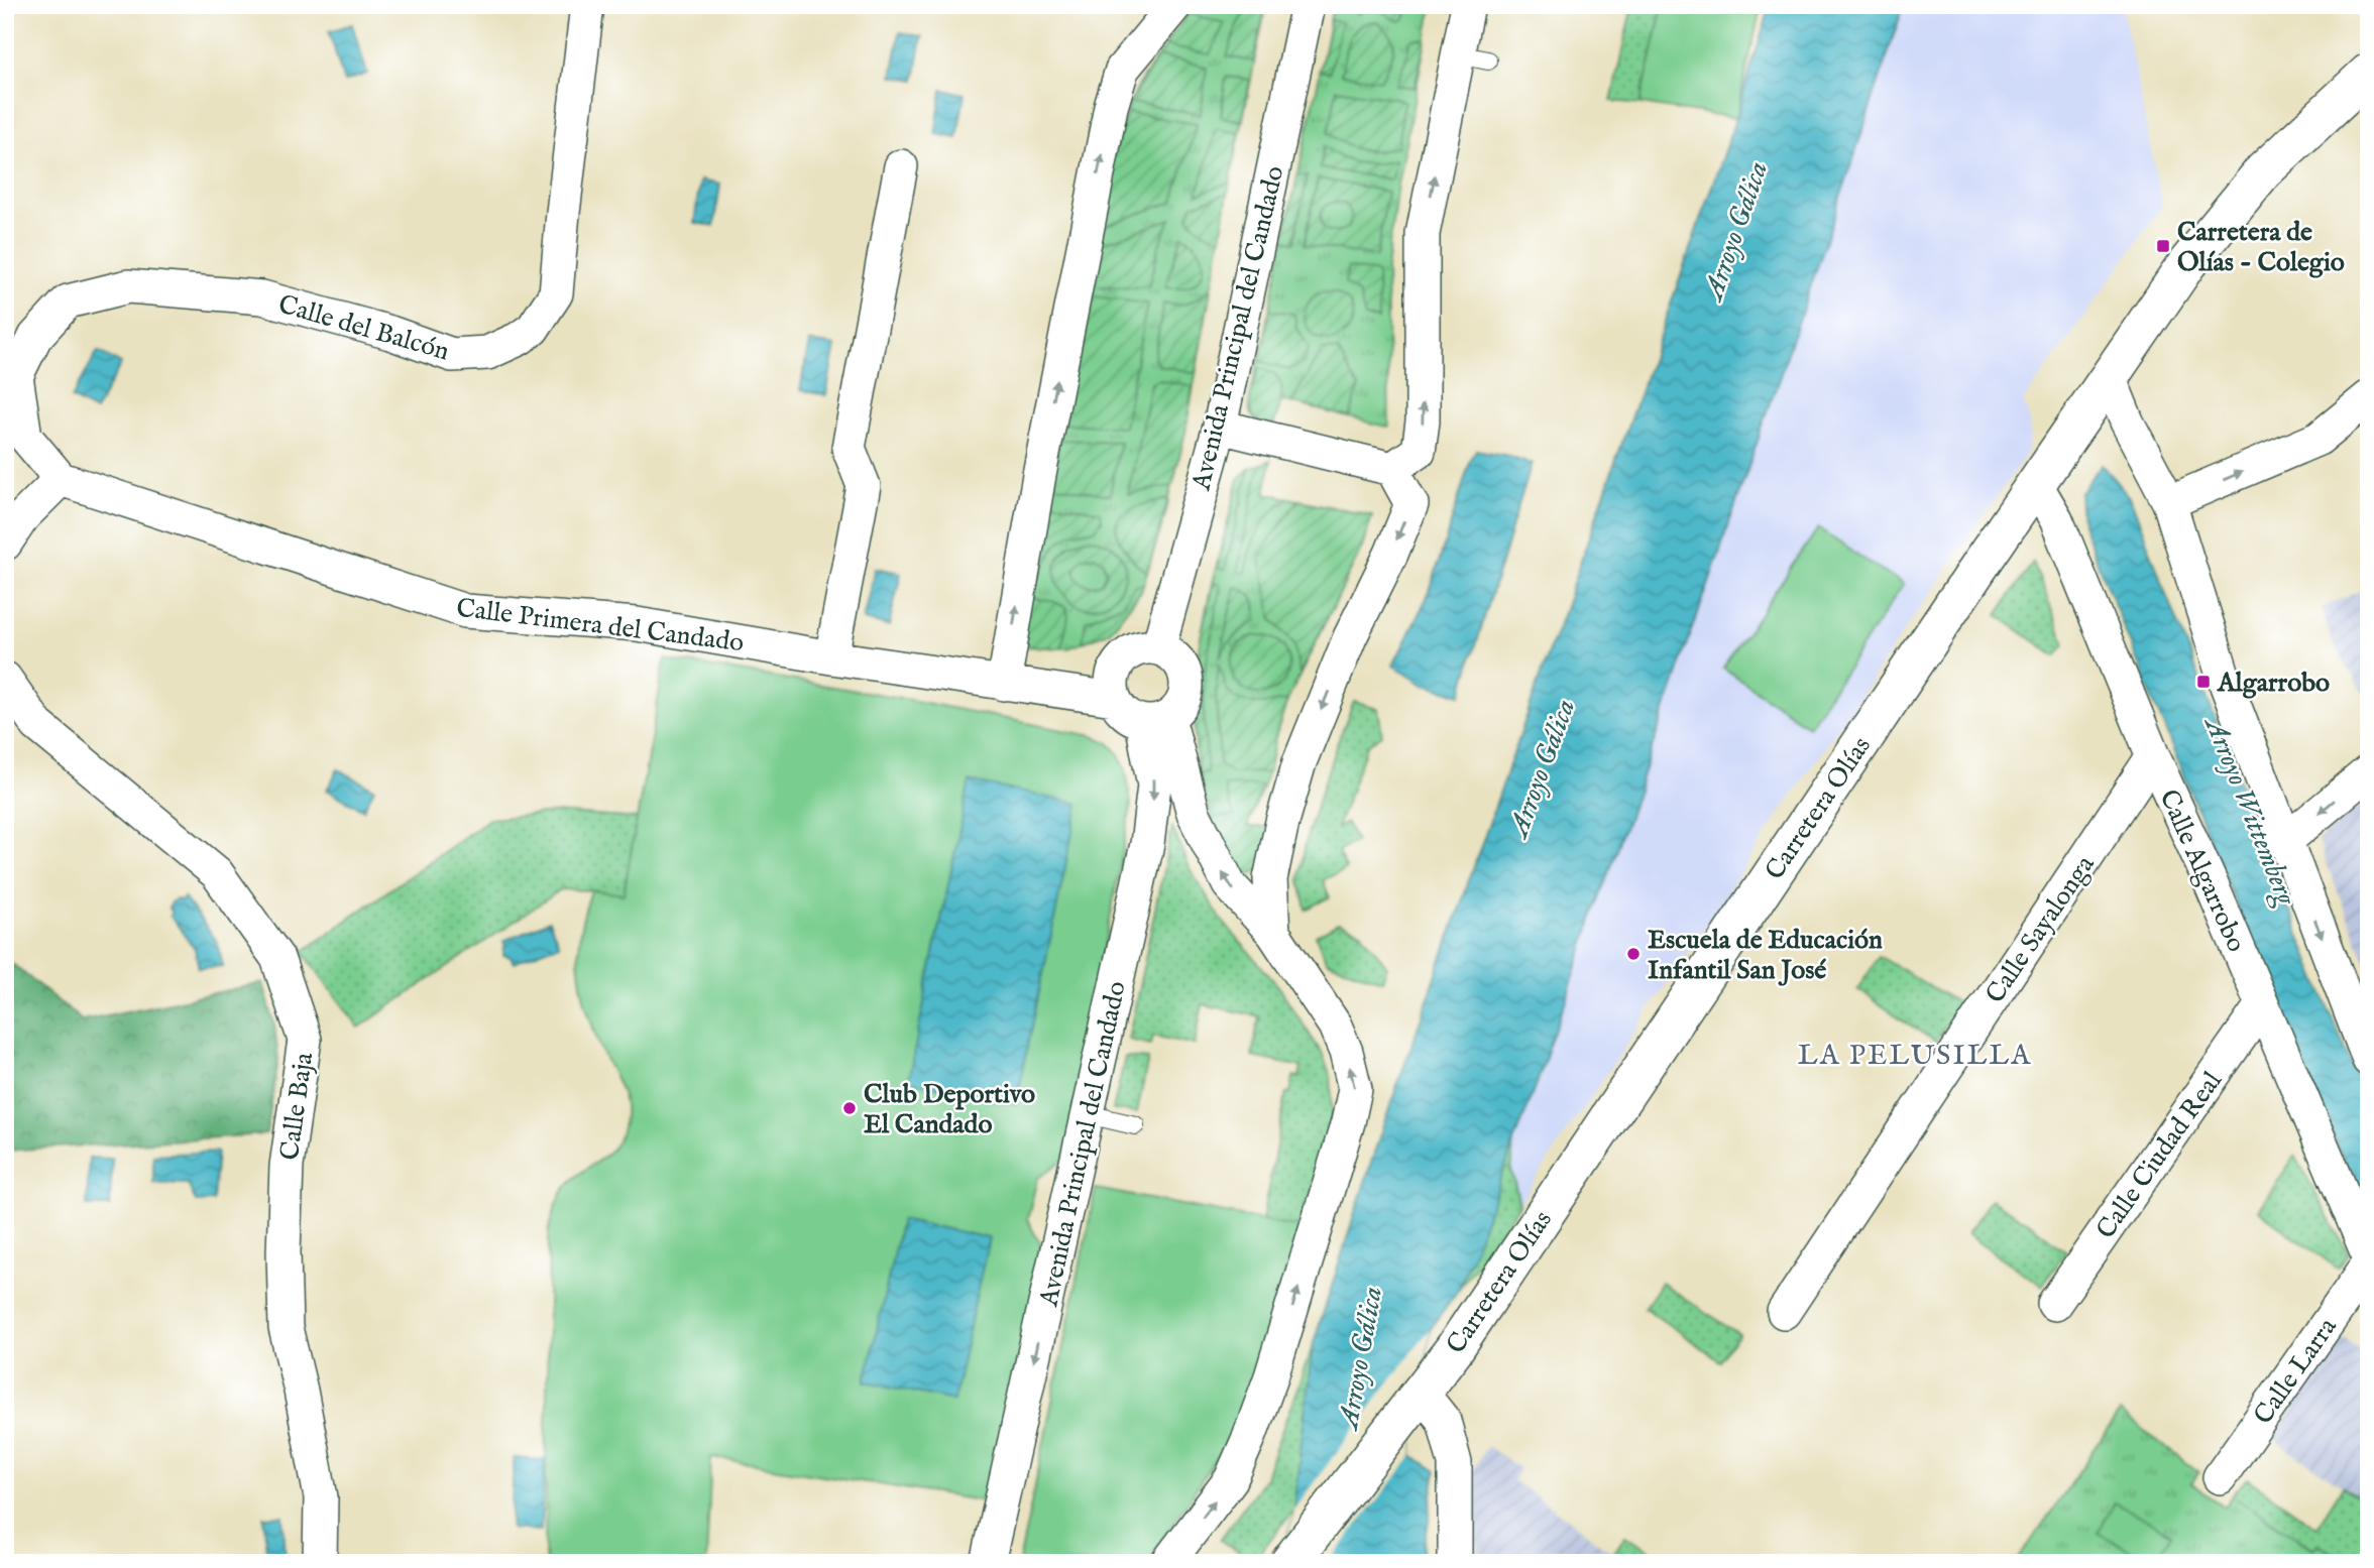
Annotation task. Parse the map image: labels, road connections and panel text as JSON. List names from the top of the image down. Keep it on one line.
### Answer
{"streets":{"main road":["Carretera Olías"],"street":["Calle del Balcón","Avenida Principal del Candado","Calle Primera del Candado","Calle Algarrobo","Calle Sayalonga","Calle Baja","Calle Ciudad Real","Calle Larra"]},"crossings":[["Calle del Balcón","Calle Primera del Candado"],["Avenida Principal del Candado","Calle Primera del Candado"],["Carretera Olías","Calle Algarrobo"],["Calle Algarrobo","Calle Sayalonga"],["Calle Algarrobo","Calle Ciudad Real"]],"districts":["LA PELUSILLA"],"water":["Arroyo Gálica","Arroyo Wittemberg"],"places":{"transit":["Carretera de Olías - Colegio","Algarrobo"],"other":["Escuela de Educación Infantil San José","Club Deportivo El Candado"]}}
